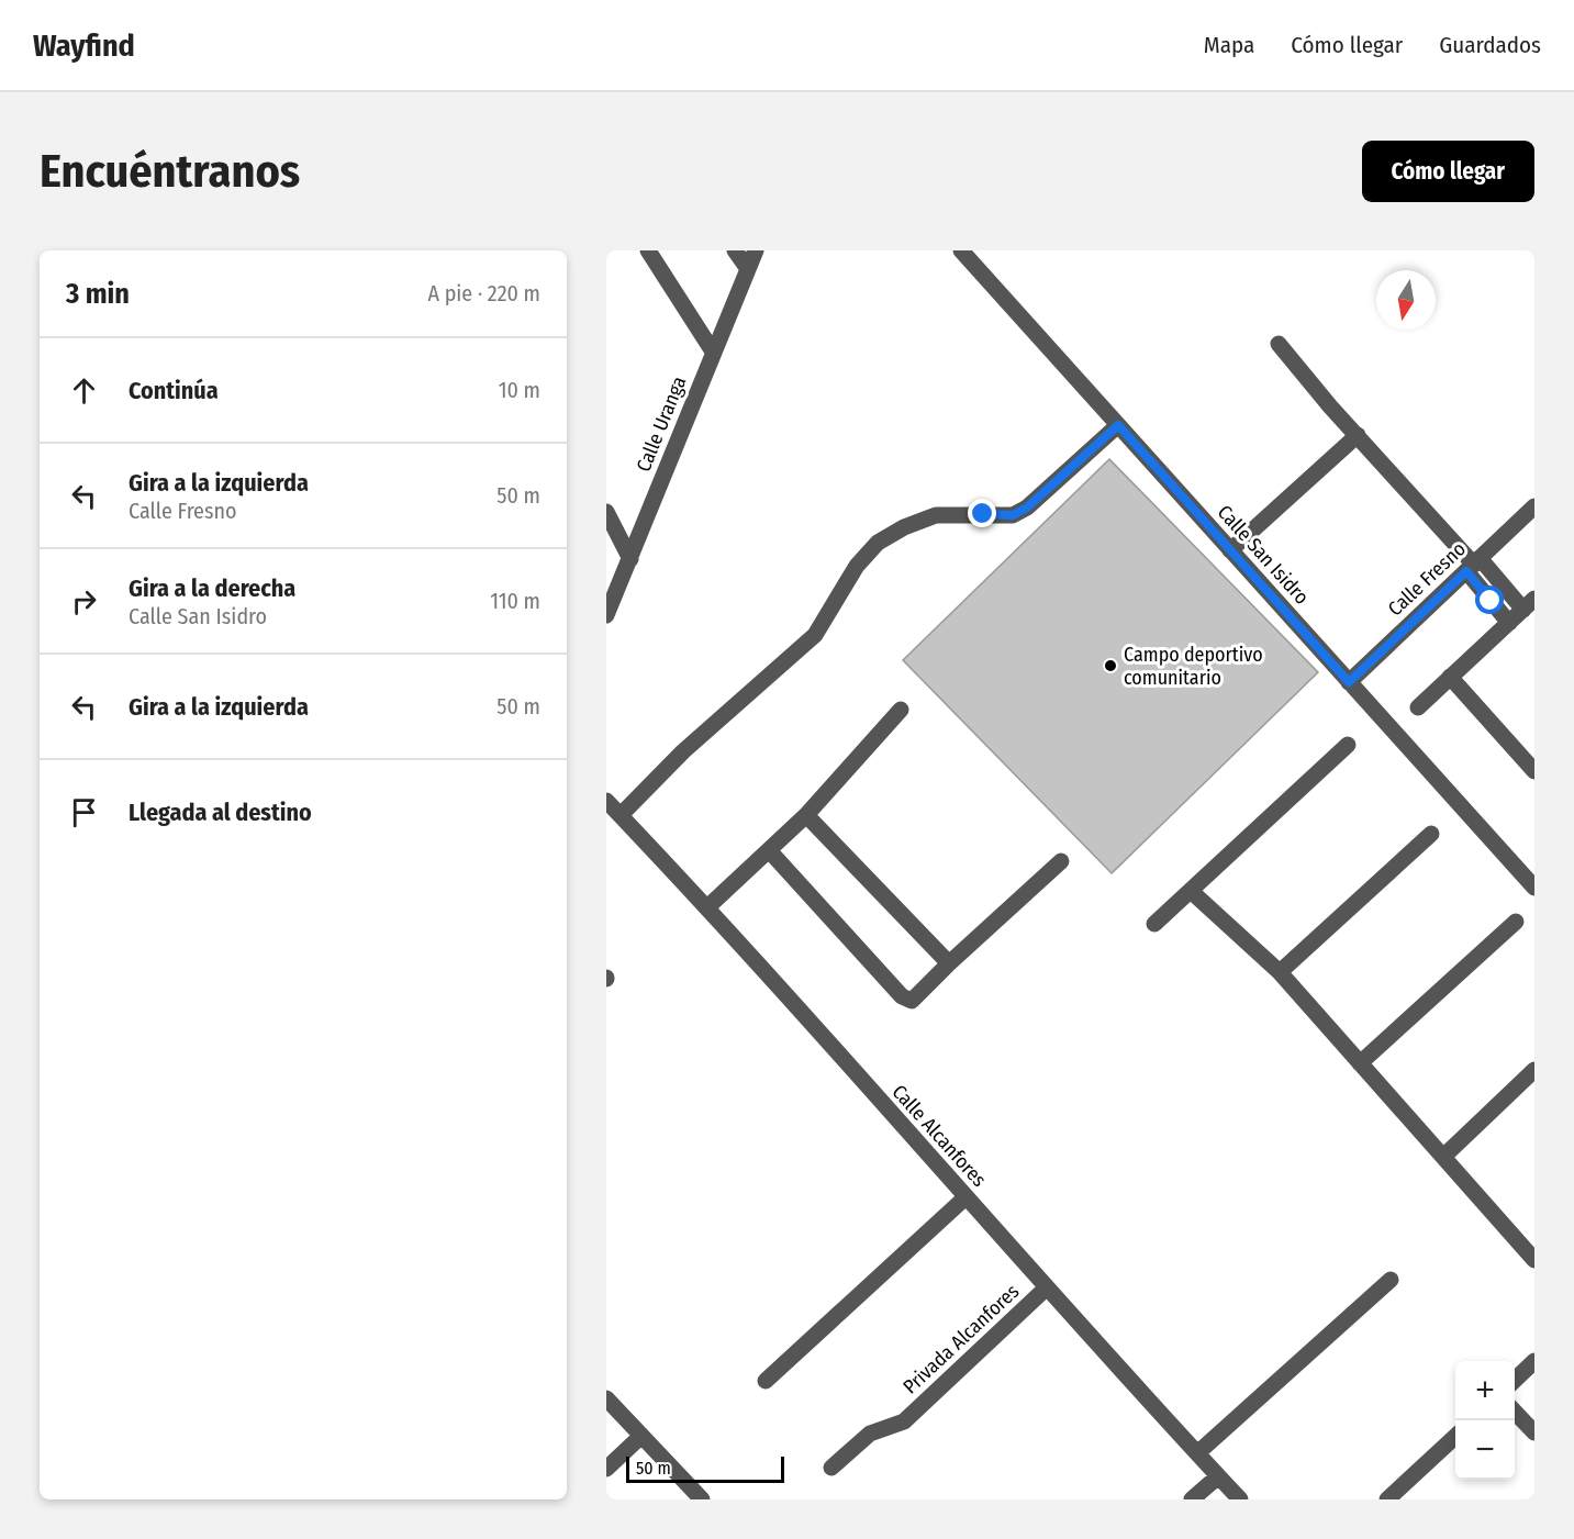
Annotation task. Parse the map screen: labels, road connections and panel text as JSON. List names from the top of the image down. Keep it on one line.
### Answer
{"streets":{"street":["Calle Uranga","Calle San Isidro","Calle Fresno","Calle Alcanfores","Privada Alcanfores"]},"crossings":[["Calle San Isidro","Calle Fresno"],["Calle Alcanfores","Privada Alcanfores"]],"places":["Campo deportivo comunitario"],"scale_bar":"50 m","north":"bottom","page":{"header":"Wayfind","nav":["Mapa","Cómo llegar","Guardados"],"buttons":"Cómo llegar","title":"Encuéntranos","heading":["3 min","A pie · 220 m"],"list":[["Continúa","10 m"],["Gira a la izquierda","Calle Fresno","50 m"],["Gira a la derecha","Calle San Isidro","110 m"],["Gira a la izquierda","50 m"],"Llegada al destino"],"map_buttons":["+","−"],"scale":"50 m"}}
